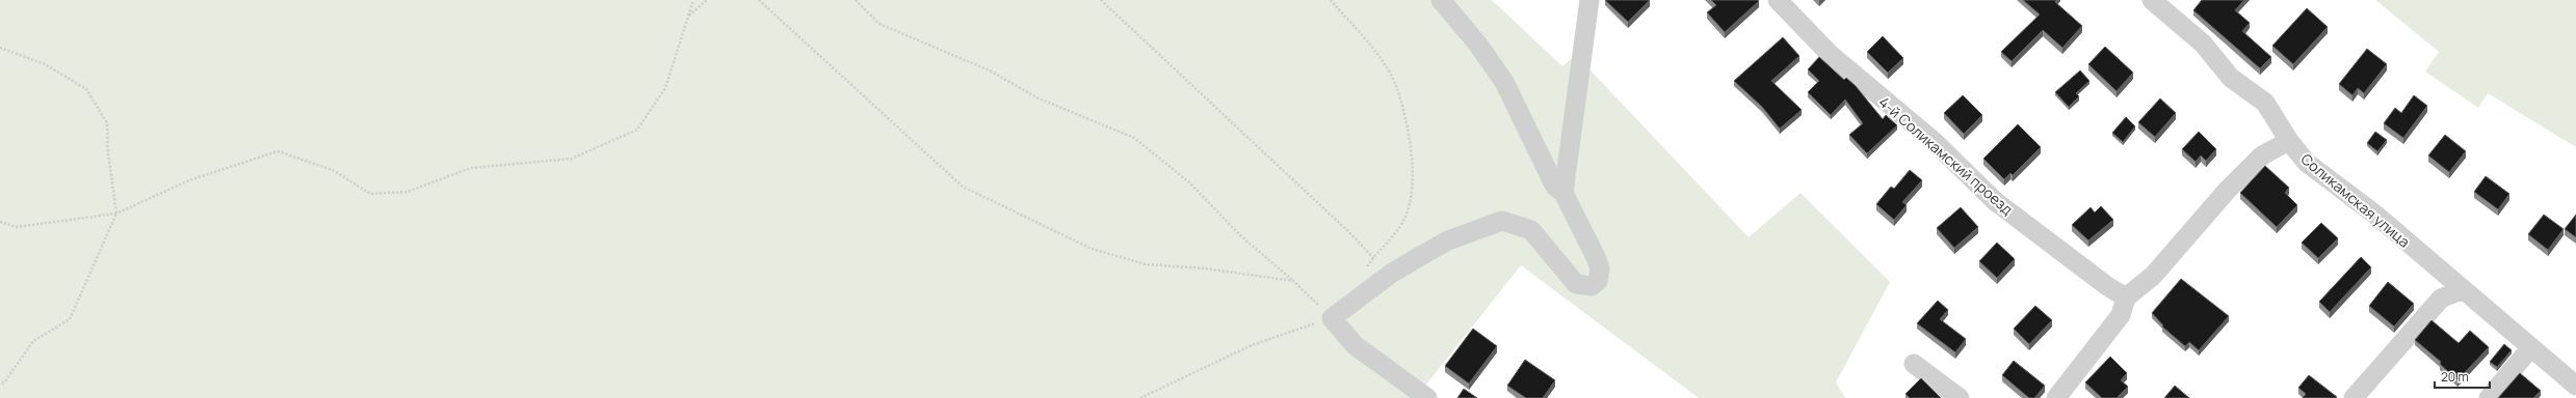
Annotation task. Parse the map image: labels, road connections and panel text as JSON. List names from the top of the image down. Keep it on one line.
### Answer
{"streets":{"street":["4-й Соликамский проезд","Соликамская улица"]},"scale_bar":"20 m"}
